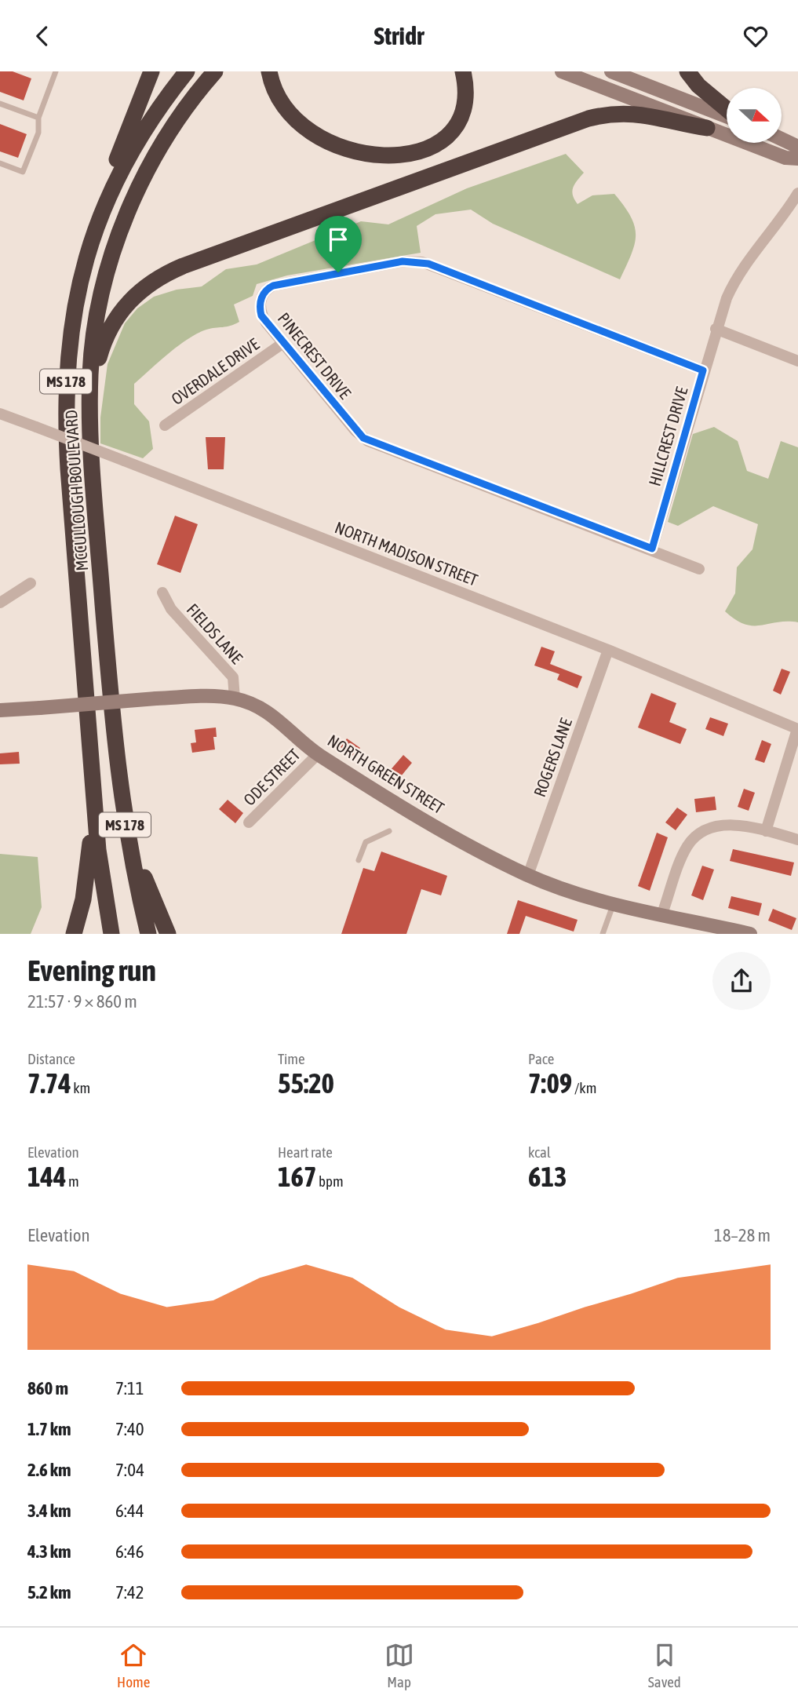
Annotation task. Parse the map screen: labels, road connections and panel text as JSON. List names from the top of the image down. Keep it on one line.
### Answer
{"streets":{"highway":["MS 178","MCCULLOUGH BOULEVARD"],"street":["PINECREST DRIVE","OVERDALE DRIVE","HILLCREST DRIVE","NORTH MADISON STREET","FIELDS LANE","ROGERS LANE","NORTH GREEN STREET","ODE STREET"]},"crossings":[["PINECREST DRIVE","OVERDALE DRIVE"],["PINECREST DRIVE","HILLCREST DRIVE"],["NORTH MADISON STREET","ROGERS LANE"],["FIELDS LANE","NORTH GREEN STREET"],["ROGERS LANE","NORTH GREEN STREET"],["NORTH GREEN STREET","ODE STREET"]],"north":"right","page":{"header":"Stridr","heading":["Evening run","21:57 · 9 × 860 m"],"stats":[["Distance","7.74 km"],["Time","55:20"],["Pace","7:09 /km"],["Elevation","144 m"],["Heart rate","167 bpm"],["kcal","613"]],"chart":["Elevation","18–28 m"],"list":[{"name":"860 m","note":"7:11"},{"name":"1.7 km","note":"7:40"},{"name":"2.6 km","note":"7:04"},{"name":"3.4 km","note":"6:44"},{"name":"4.3 km","note":"6:46"},{"name":"5.2 km","note":"7:42"}],"tabs":["Home","Map","Saved"]}}
